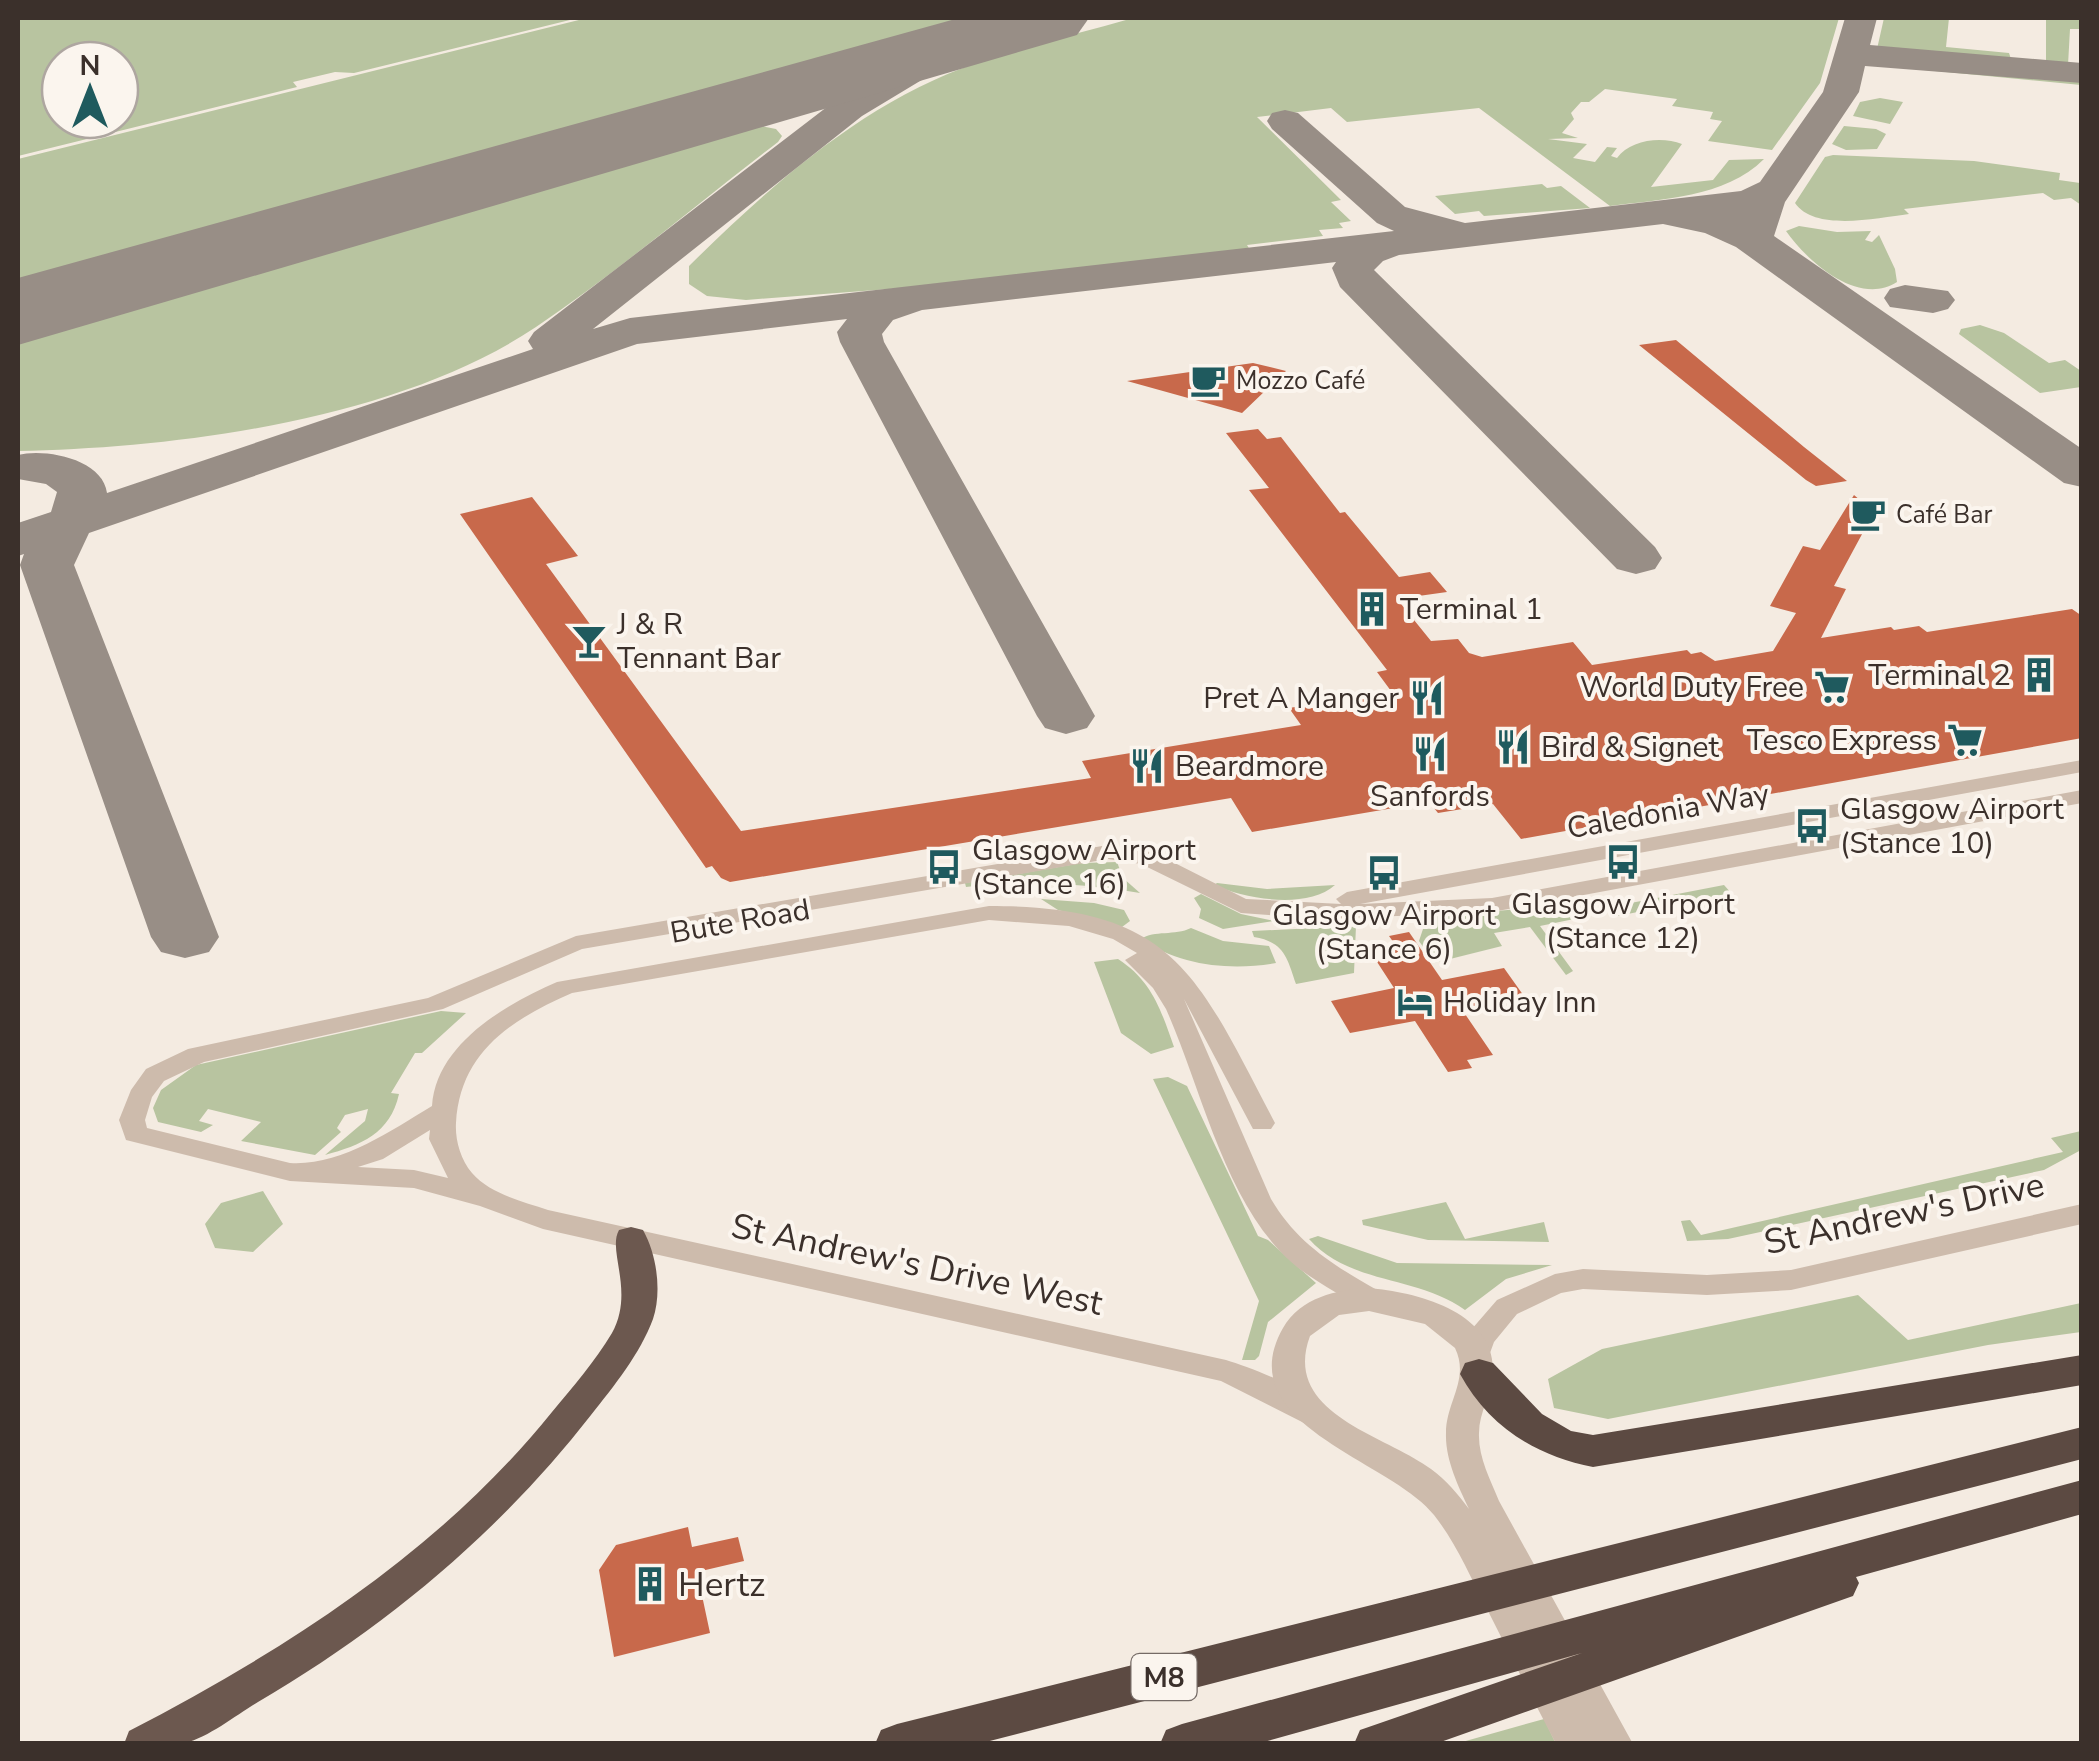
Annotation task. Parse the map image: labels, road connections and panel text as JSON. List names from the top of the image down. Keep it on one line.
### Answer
{"streets":{"highway":["M8"],"street":["Caledonia Way","Bute Road","St Andrew's Drive","St Andrew's Drive West"]},"crossings":[["Caledonia Way","St Andrew's Drive West"],["Bute Road","St Andrew's Drive West"]],"places":{"cafe":["Mozzo Café","Café Bar"],"building":["Terminal 1","Terminal 2","Hertz"],"bar":["J & R Tennant Bar"],"supermarket":["World Duty Free","Tesco Express"],"restaurant":["Pret A Manger","Bird & Signet","Sanfords","Beardmore"],"bus stop":["Glasgow Airport (Stance 10)","Glasgow Airport (Stance 12)","Glasgow Airport (Stance 16)","Glasgow Airport (Stance 6)"],"hotel":["Holiday Inn"]},"north":"top"}
